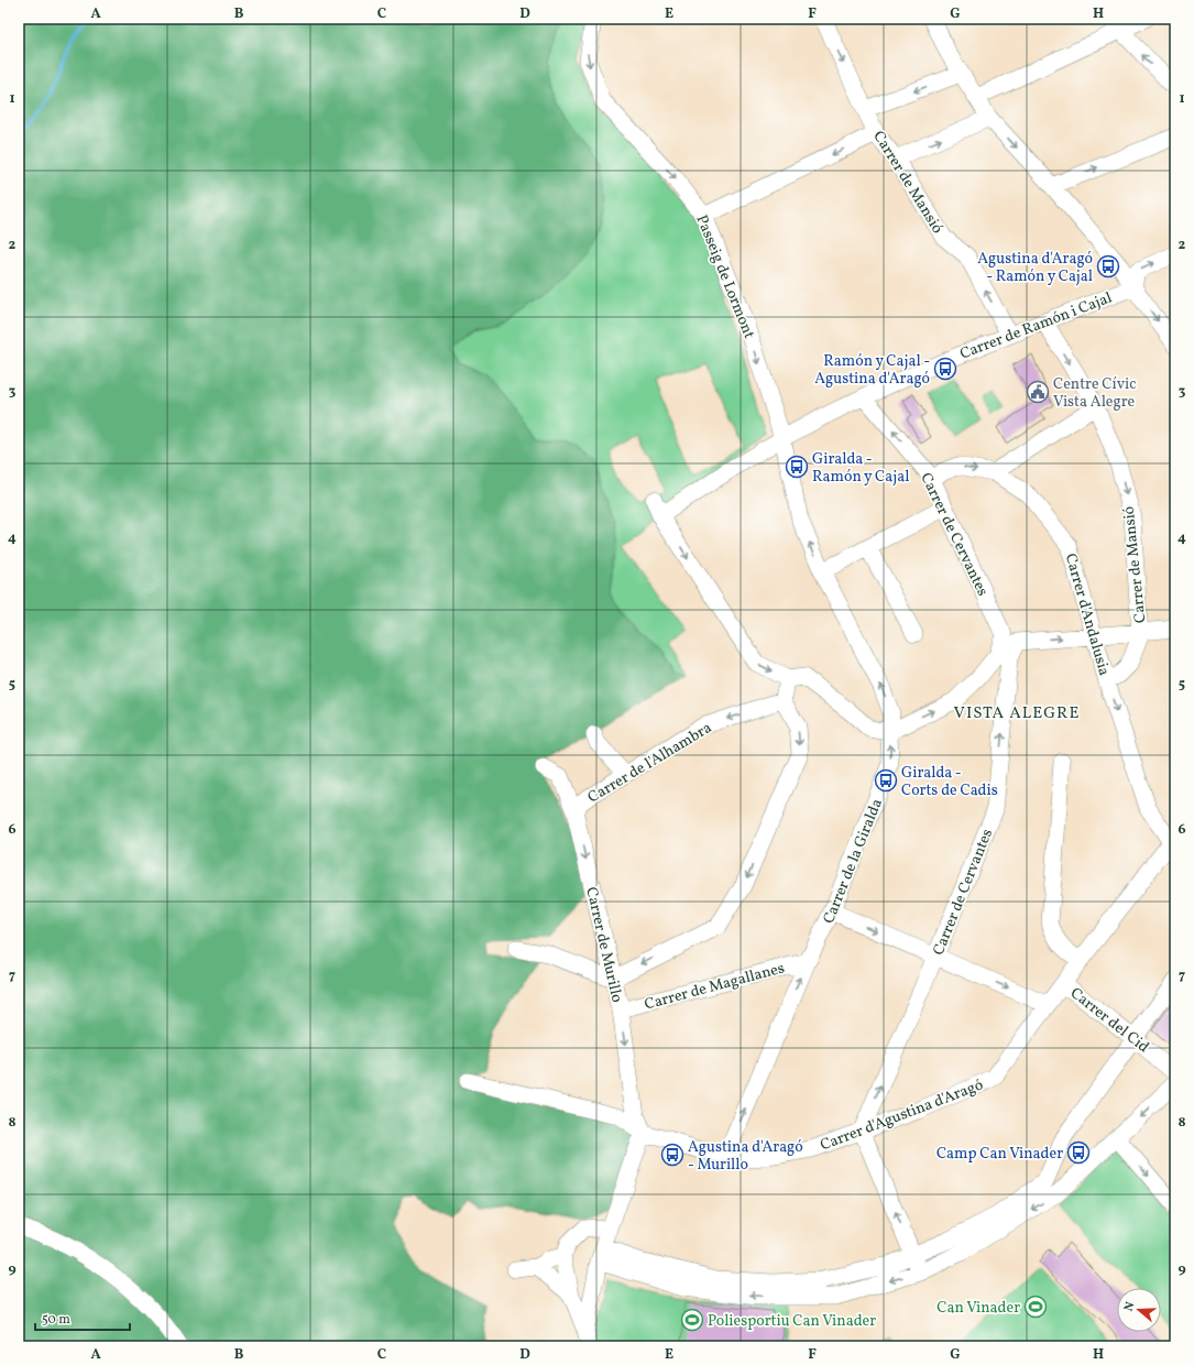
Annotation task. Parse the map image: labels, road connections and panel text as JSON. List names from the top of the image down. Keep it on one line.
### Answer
{"streets":{"street":["Carrer de Mansió","Passeig de Lormont","Carrer de Ramón i Cajal","Carrer de Cervantes","Carrer d'Andalusia","Carrer de l'Alhambra","Carrer de la Giralda","Carrer de Murillo","Carrer de Magallanes","Carrer del Cid","Carrer d'Agustina d'Aragó"]},"crossings":[["Carrer de Mansió","Carrer de Ramón i Cajal"],["Carrer de Mansió","Carrer d'Andalusia"],["Passeig de Lormont","Carrer de Ramón i Cajal"],["Passeig de Lormont","Carrer de la Giralda"],["Carrer de Ramón i Cajal","Carrer de Cervantes"],["Carrer de Ramón i Cajal","Carrer de la Giralda"],["Carrer de Cervantes","Carrer d'Andalusia"],["Carrer de Cervantes","Carrer d'Agustina d'Aragó"],["Carrer d'Andalusia","Carrer d'Agustina d'Aragó"],["Carrer de l'Alhambra","Carrer de Murillo"],["Carrer de la Giralda","Carrer de Magallanes"],["Carrer de la Giralda","Carrer d'Agustina d'Aragó"],["Carrer de Murillo","Carrer de Magallanes"],["Carrer de Murillo","Carrer d'Agustina d'Aragó"],["Carrer del Cid","Carrer d'Agustina d'Aragó"]],"one_way":["Passeig de Lormont","Carrer d'Andalusia","Carrer de l'Alhambra","Carrer de la Giralda","Carrer de Murillo"],"districts":["VISTA ALEGRE"],"places":{"bus stop":["Agustina d'Aragó - Ramón y Cajal","Ramón y Cajal - Agustina d'Aragó","Giralda - Ramón y Cajal","Giralda - Corts de Cadis","Camp Can Vinader","Agustina d'Aragó - Murillo"],"public building":["Centre Cívic Vista Alegre"],"sports":["Can Vinader","Poliesportiu Can Vinader"]},"scale_bar":"50 m","north":"left","grid":{"columns":["A","B","C","D","E","F","G","H"],"rows":["1","2","3","4","5","6","7","8","9"]}}
